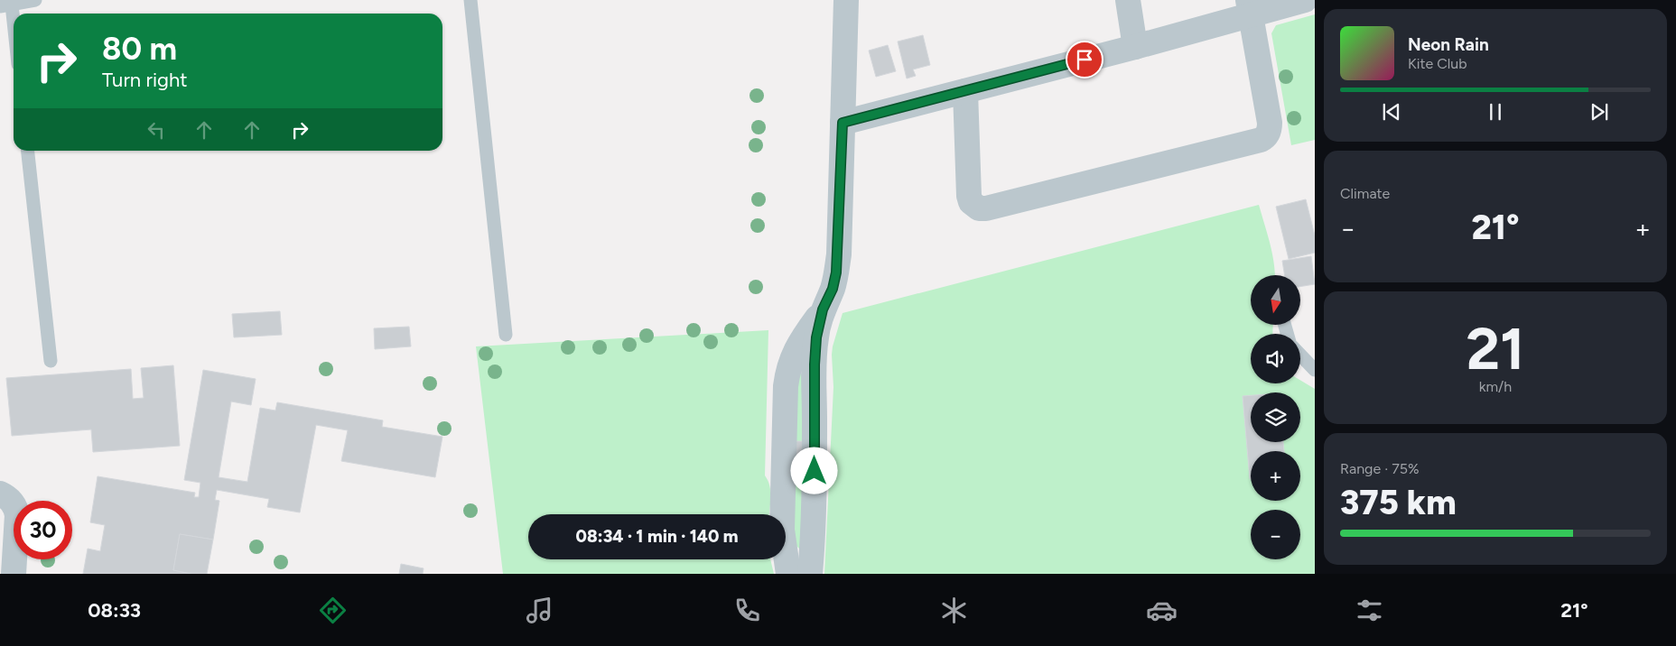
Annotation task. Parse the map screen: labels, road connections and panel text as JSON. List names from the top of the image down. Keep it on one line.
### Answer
{"north":"bottom","page":{"turn":["80 m","Turn right"],"song":["Neon Rain","Kite Club"],"tile":["Climate",["21","km/h"],["Range · 75%","375 km"]],"heat":["−","21°","+"],"map_buttons":["+","−"],"limit":"30","trip":"08:34 · 1 min · 140 m","tabs":["08:33","21°"]}}
